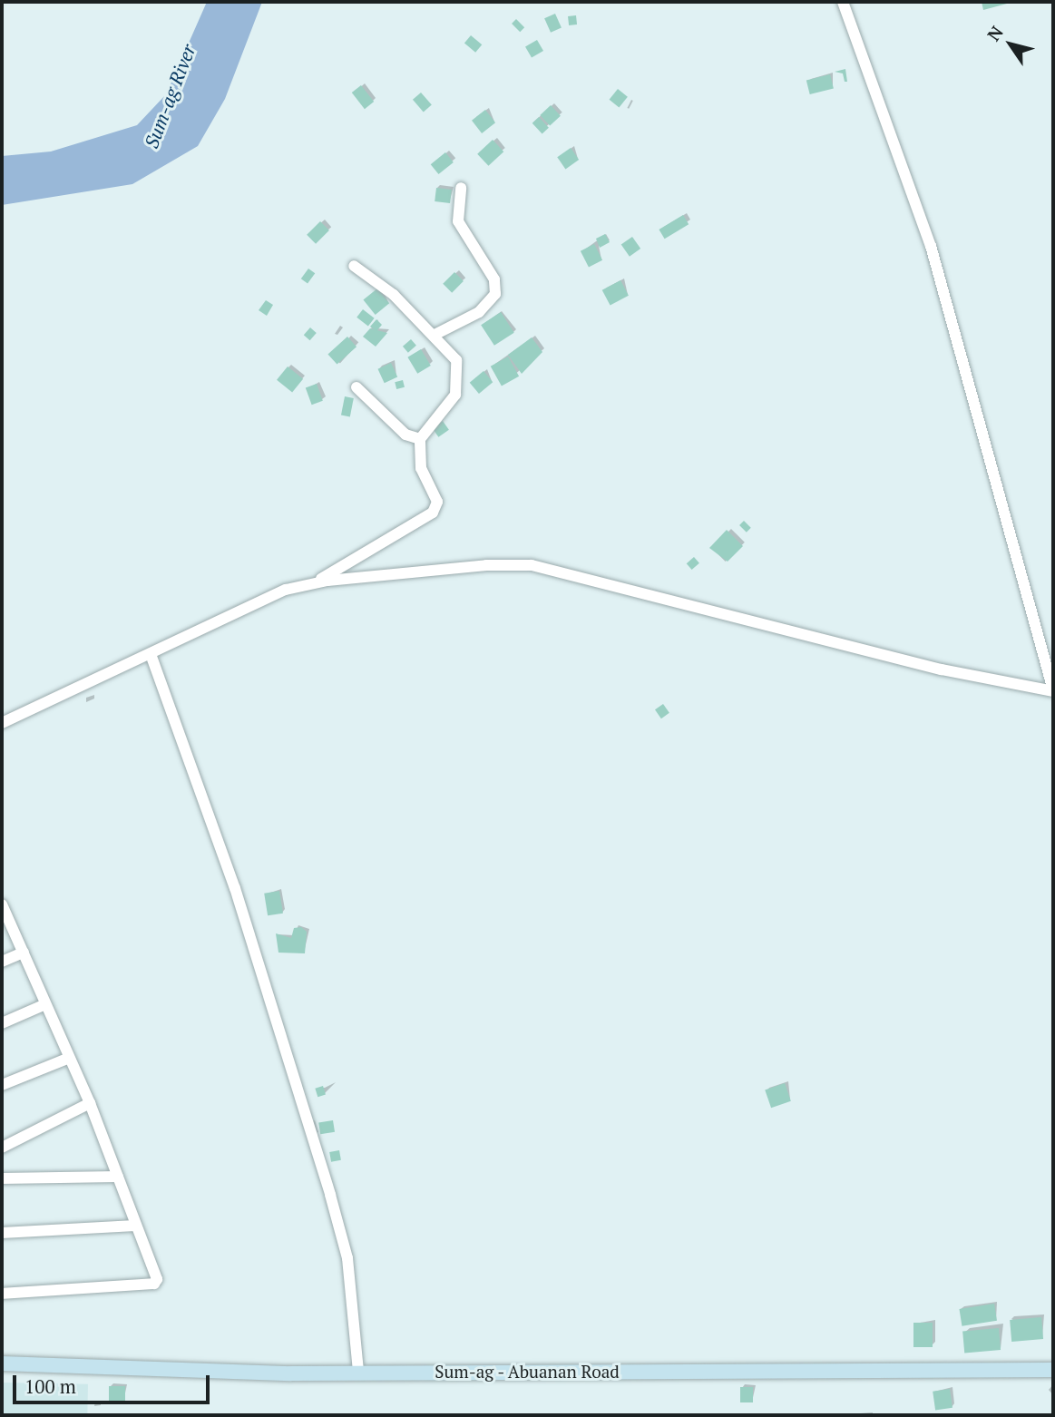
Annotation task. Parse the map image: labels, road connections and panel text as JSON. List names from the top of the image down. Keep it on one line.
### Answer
{"streets":{"main road":["Sum-ag - Abuanan Road"]},"water":["Sum-ag River"],"scale_bar":"100 m","north":"top left"}
